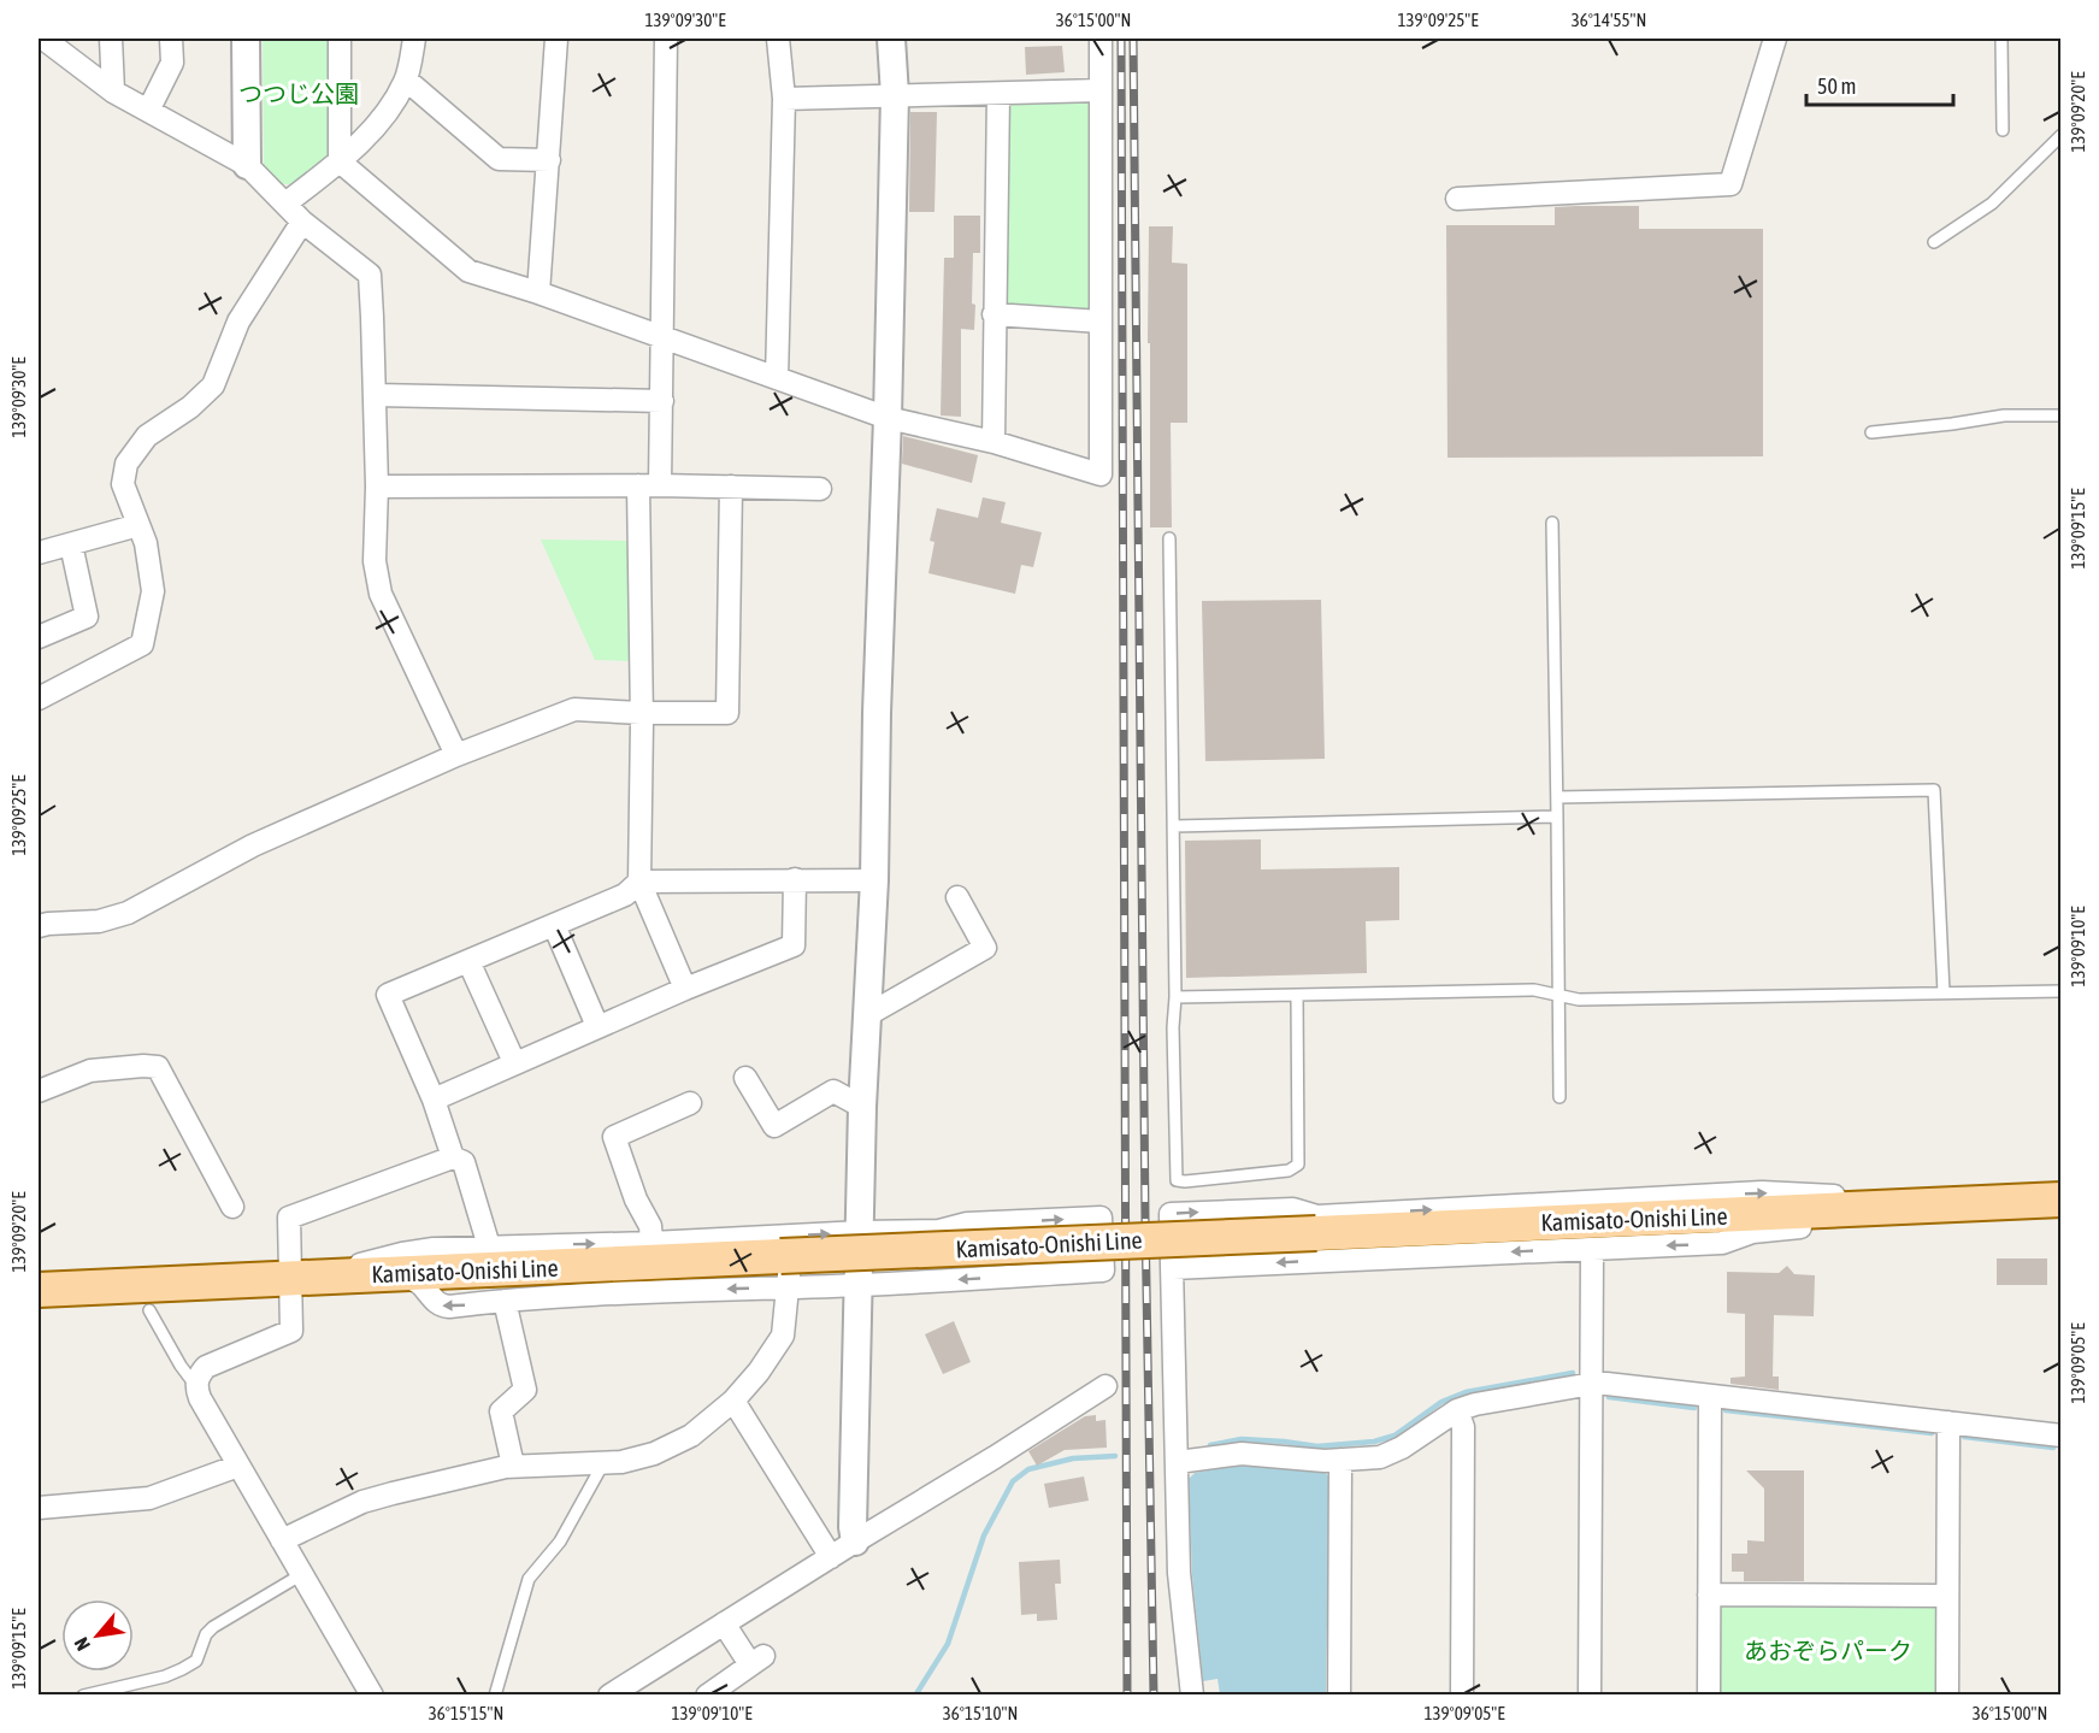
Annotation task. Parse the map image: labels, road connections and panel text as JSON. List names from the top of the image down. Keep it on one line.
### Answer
{"streets":{"main road":["Kamisato-Onishi Line"]},"parks":["つつじ公園","あおぞらパーク"],"scale_bar":"50 m","north":"bottom left","coordinates":["139°09'30\"E","36°15'00\"N","139°09'25\"E","36°14'55\"N","139°09'20\"E","139°09'15\"E","139°09'10\"E","139°09'05\"E","36°15'15\"N","36°15'10\"N"]}
